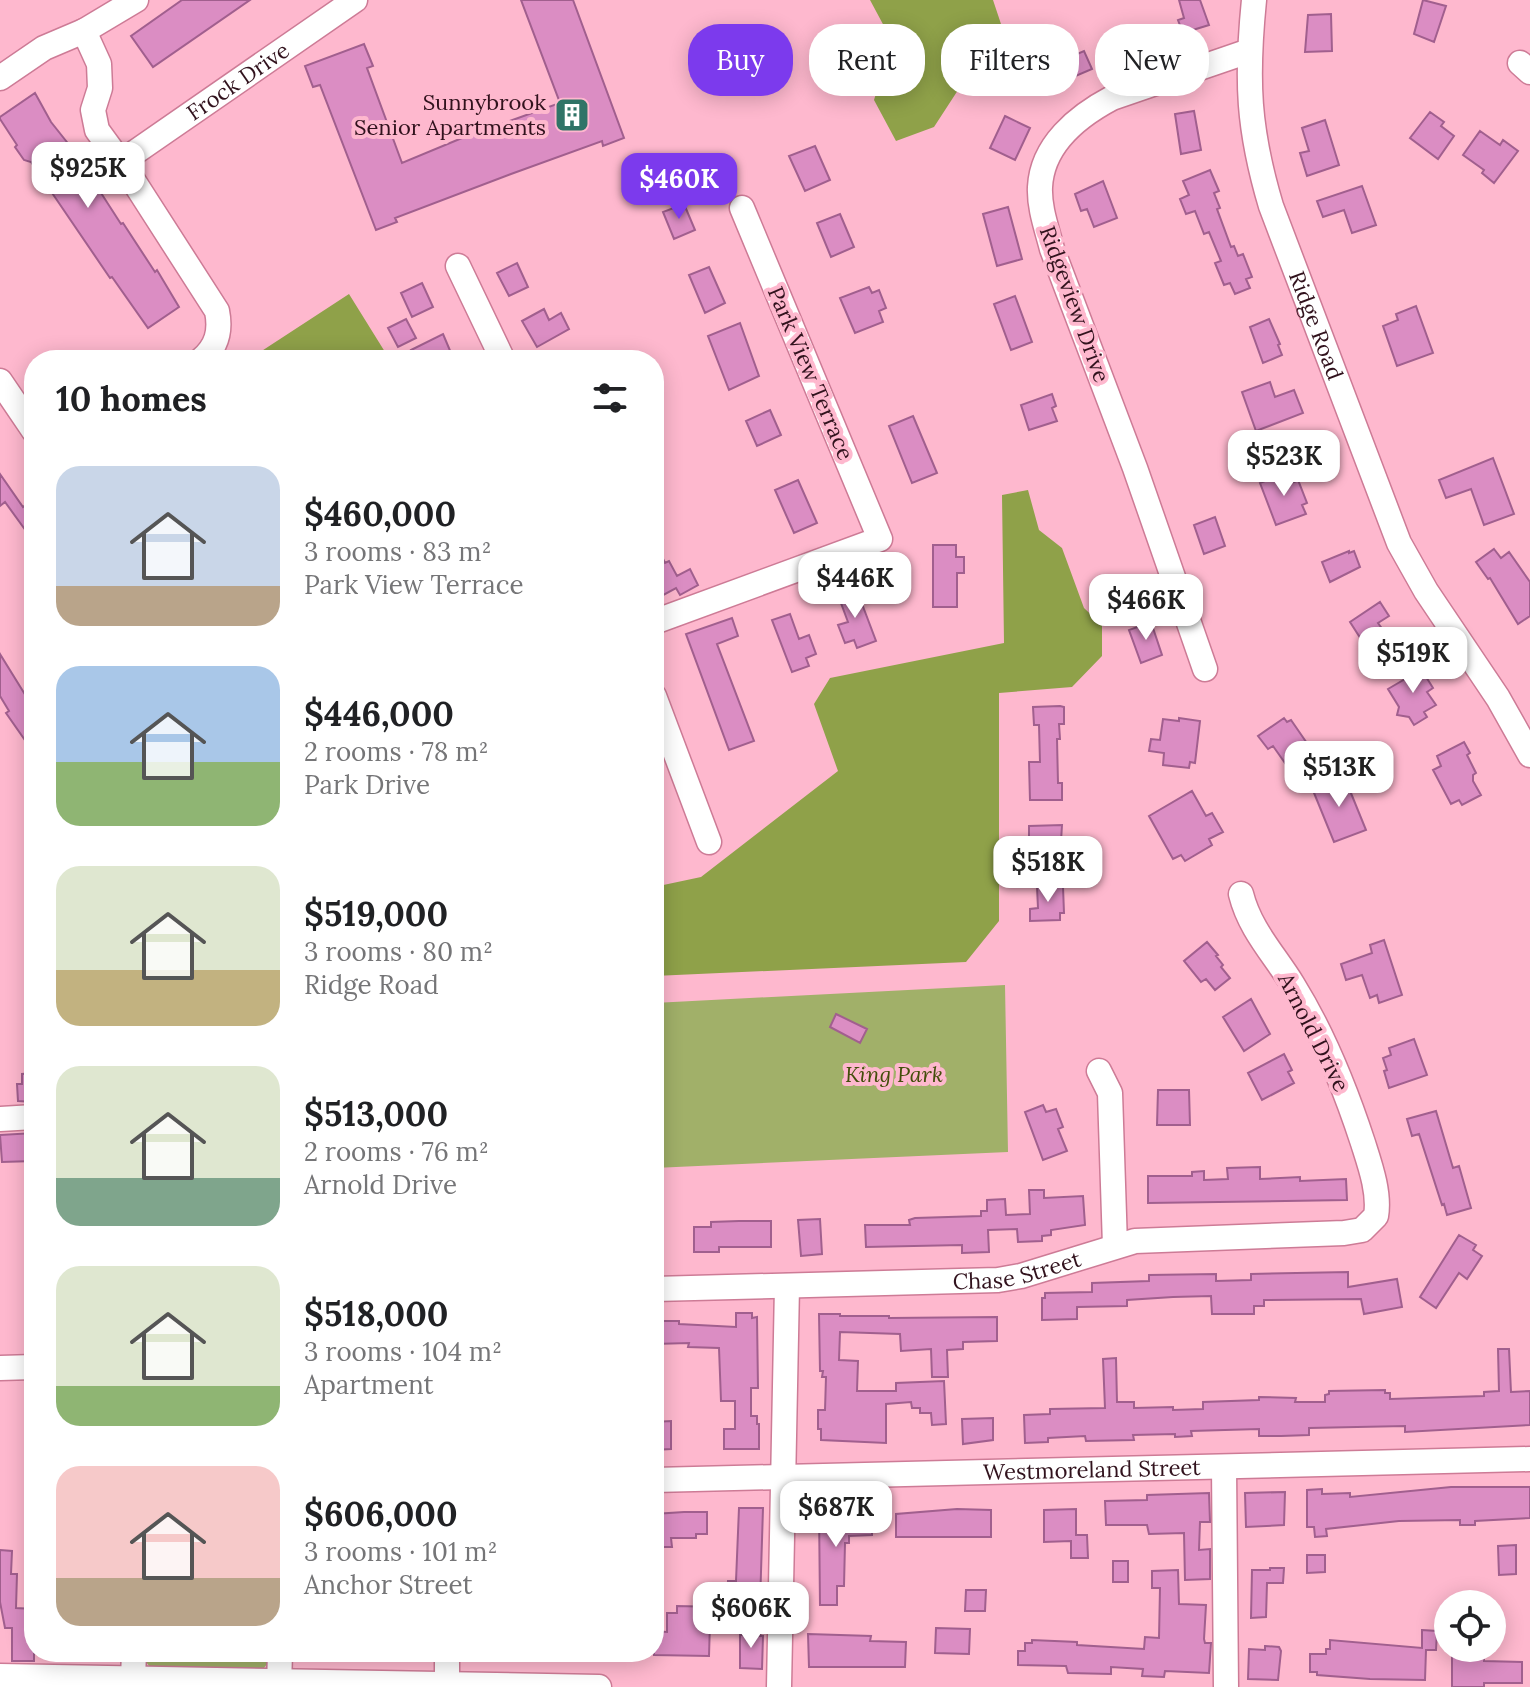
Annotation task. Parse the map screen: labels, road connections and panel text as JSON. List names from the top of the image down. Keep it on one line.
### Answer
{"streets":{"street":["Frock Drive","Ridgeview Drive","Ridge Road","Park View Terrace","Arnold Drive","Chase Street","Westmoreland Street"]},"crossings":[["Ridgeview Drive","Ridge Road"],["Arnold Drive","Chase Street"]],"parks":["King Park"],"places":{"building":["Sunnybrook Senior Apartments"]},"page":{"chip":["Buy","Rent","Filters","New"],"price":["$925K","$460K","$523K","$446K","$466K","$519K","$513K","$518K","$687K","$606K"],"heading":"10 homes","list":[{"name":"$460,000","note":"3 rooms · 83 m² · Park View Terrace"},{"name":"$446,000","note":"2 rooms · 78 m² · Park Drive"},{"name":"$519,000","note":"3 rooms · 80 m² · Ridge Road"},{"name":"$513,000","note":"2 rooms · 76 m² · Arnold Drive"},{"name":"$518,000","note":"3 rooms · 104 m² · Apartment"},{"name":"$606,000","note":"3 rooms · 101 m² · Anchor Street"}]}}
